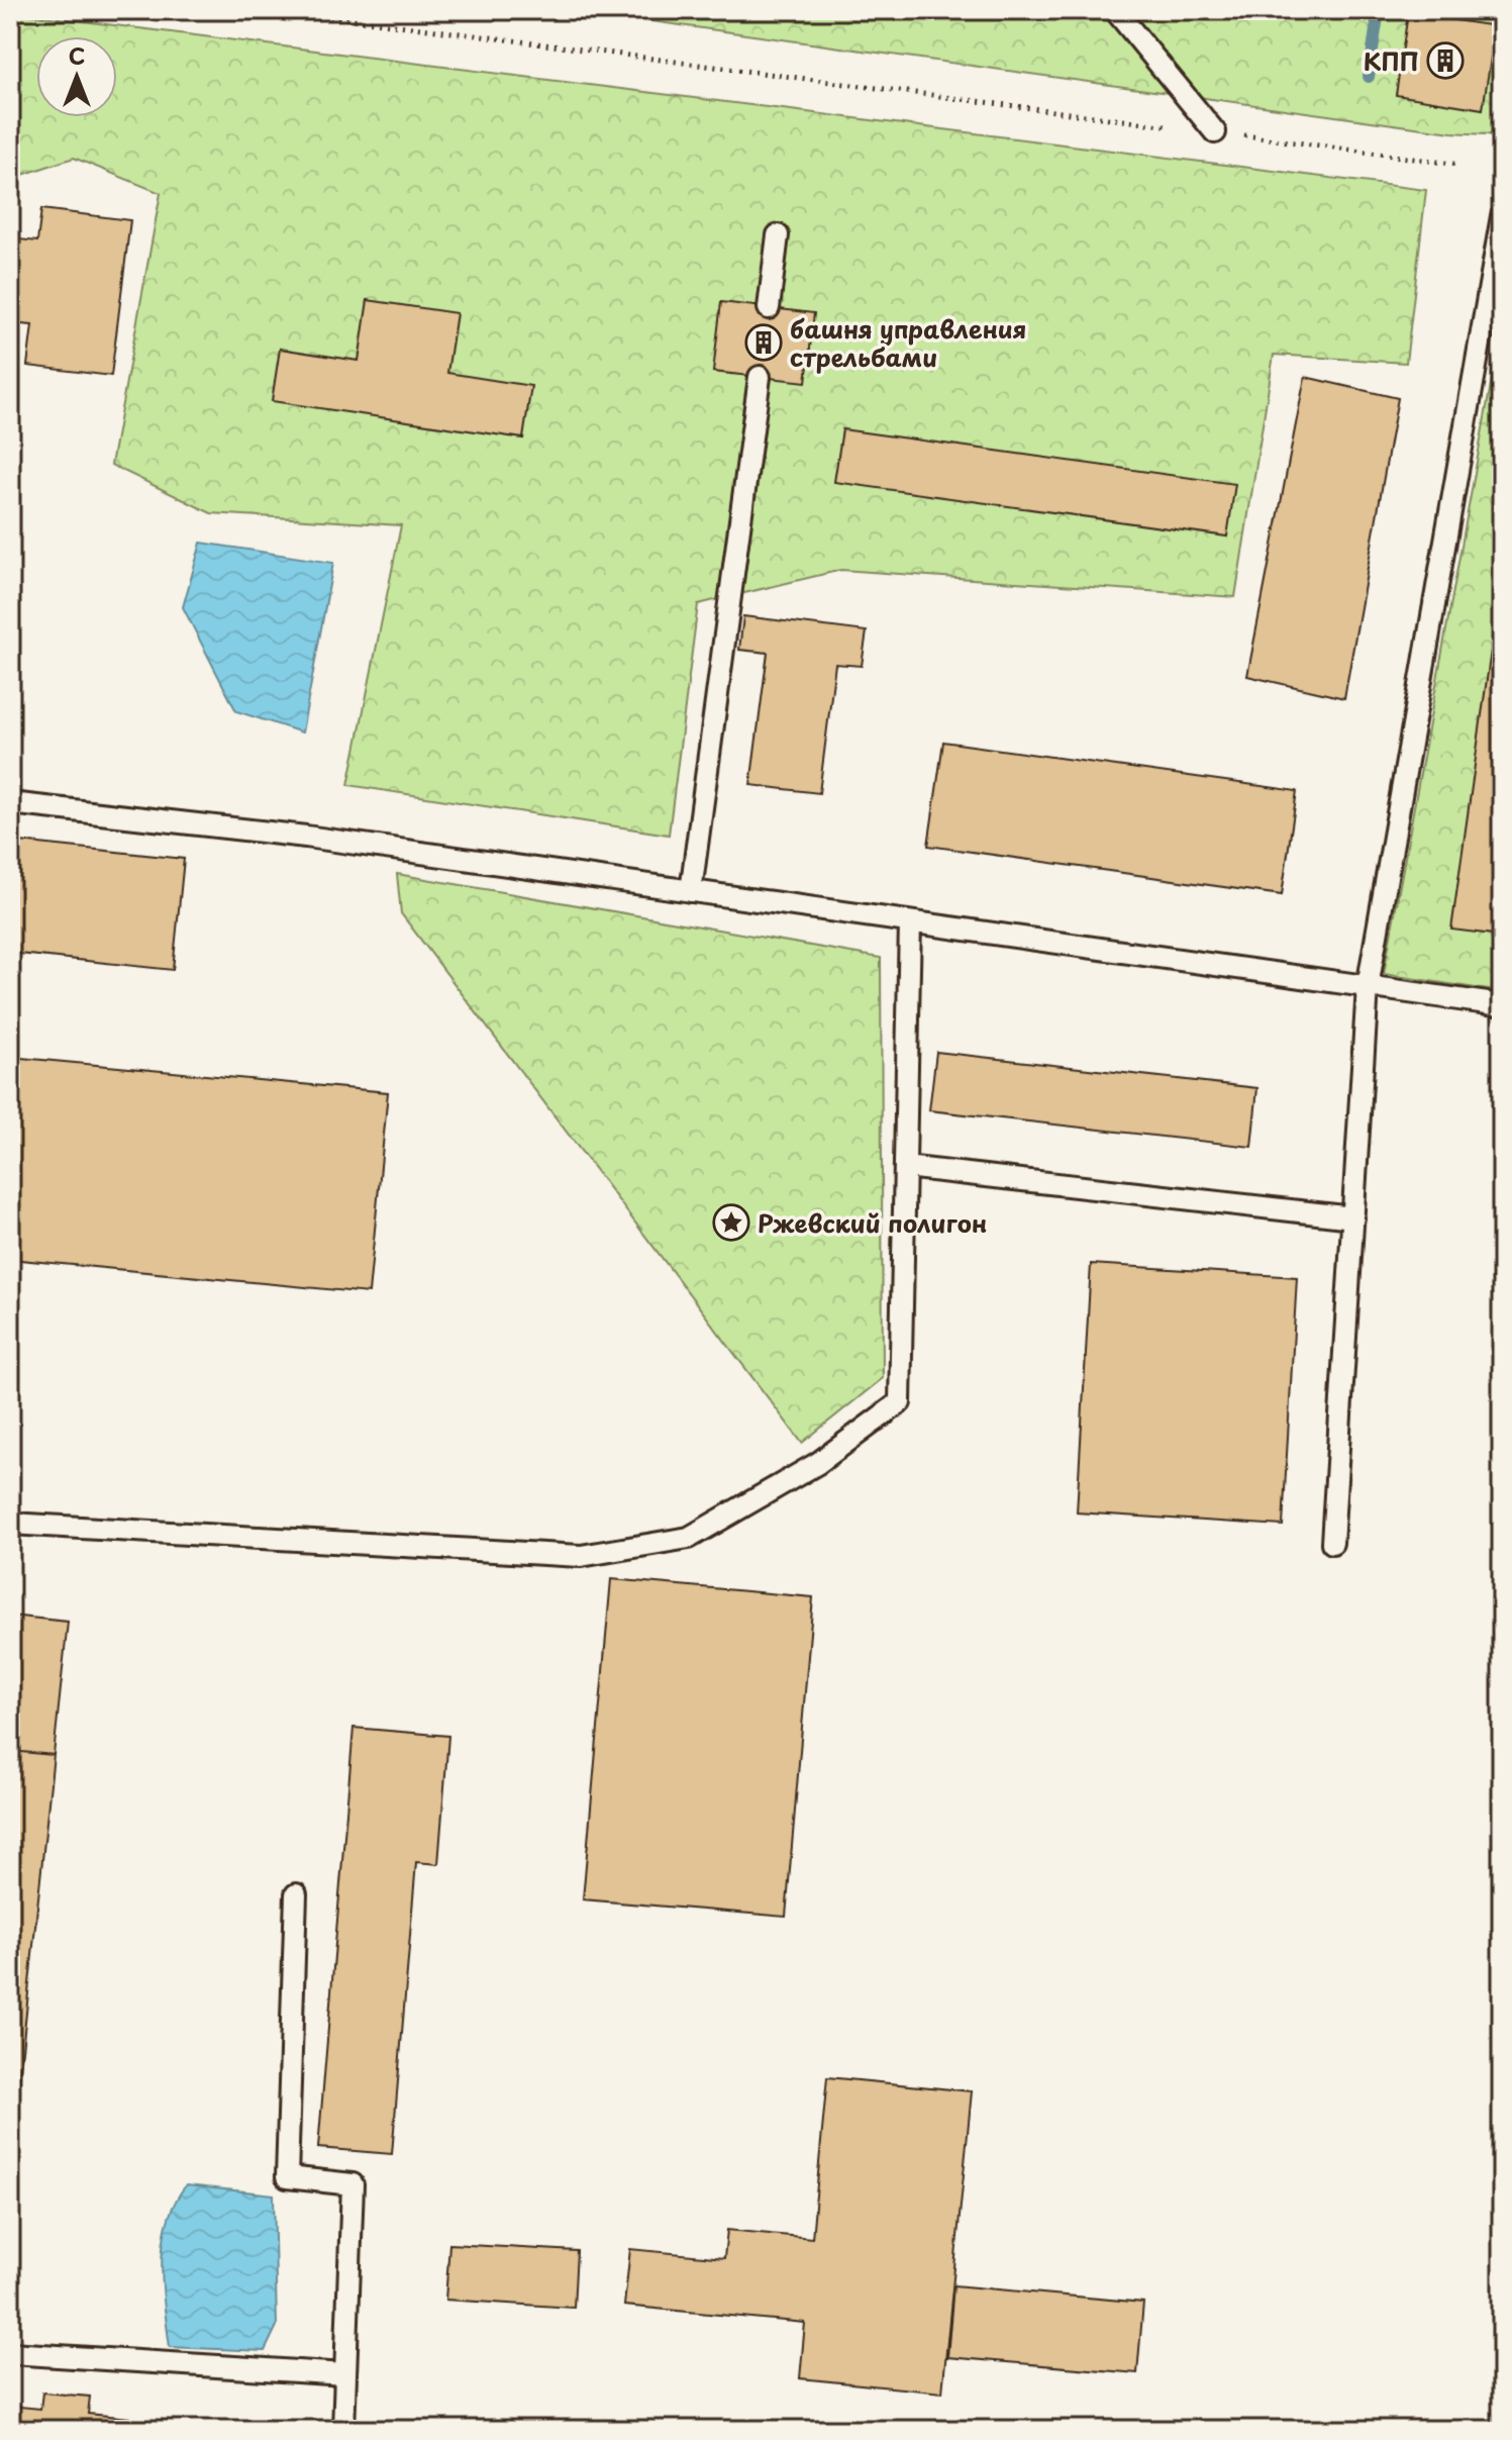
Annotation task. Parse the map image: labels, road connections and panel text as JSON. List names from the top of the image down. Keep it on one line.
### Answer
{"places":{"building":["КПП","башня управления стрельбами"],"place":["Ржевский полигон"]},"north":"top"}
